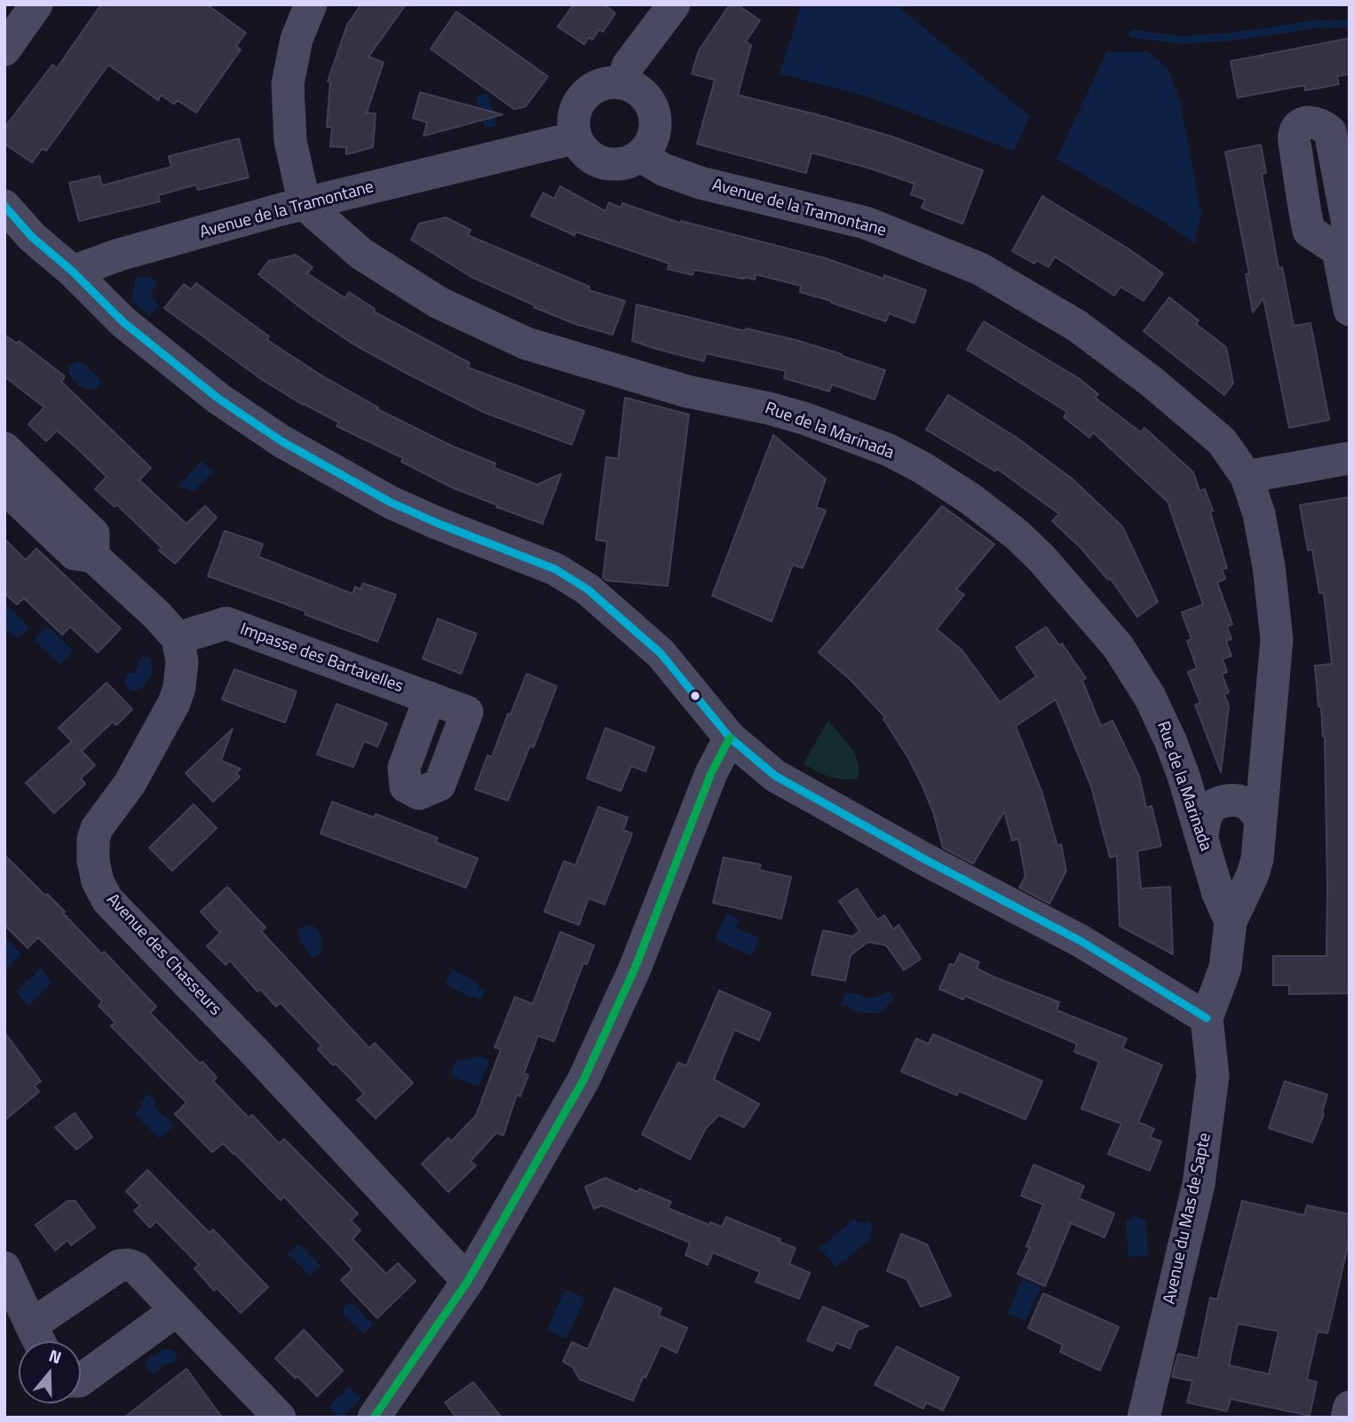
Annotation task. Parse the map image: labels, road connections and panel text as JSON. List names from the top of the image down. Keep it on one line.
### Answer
{"streets":{"street":["Avenue de la Tramontane","Rue de la Marinada","Impasse des Bartavelles","Avenue des Chasseurs","Avenue du Mas de Sapte"]},"crossings":[["Avenue de la Tramontane","Rue de la Marinada"],["Impasse des Bartavelles","Avenue des Chasseurs"]],"north":"top"}
